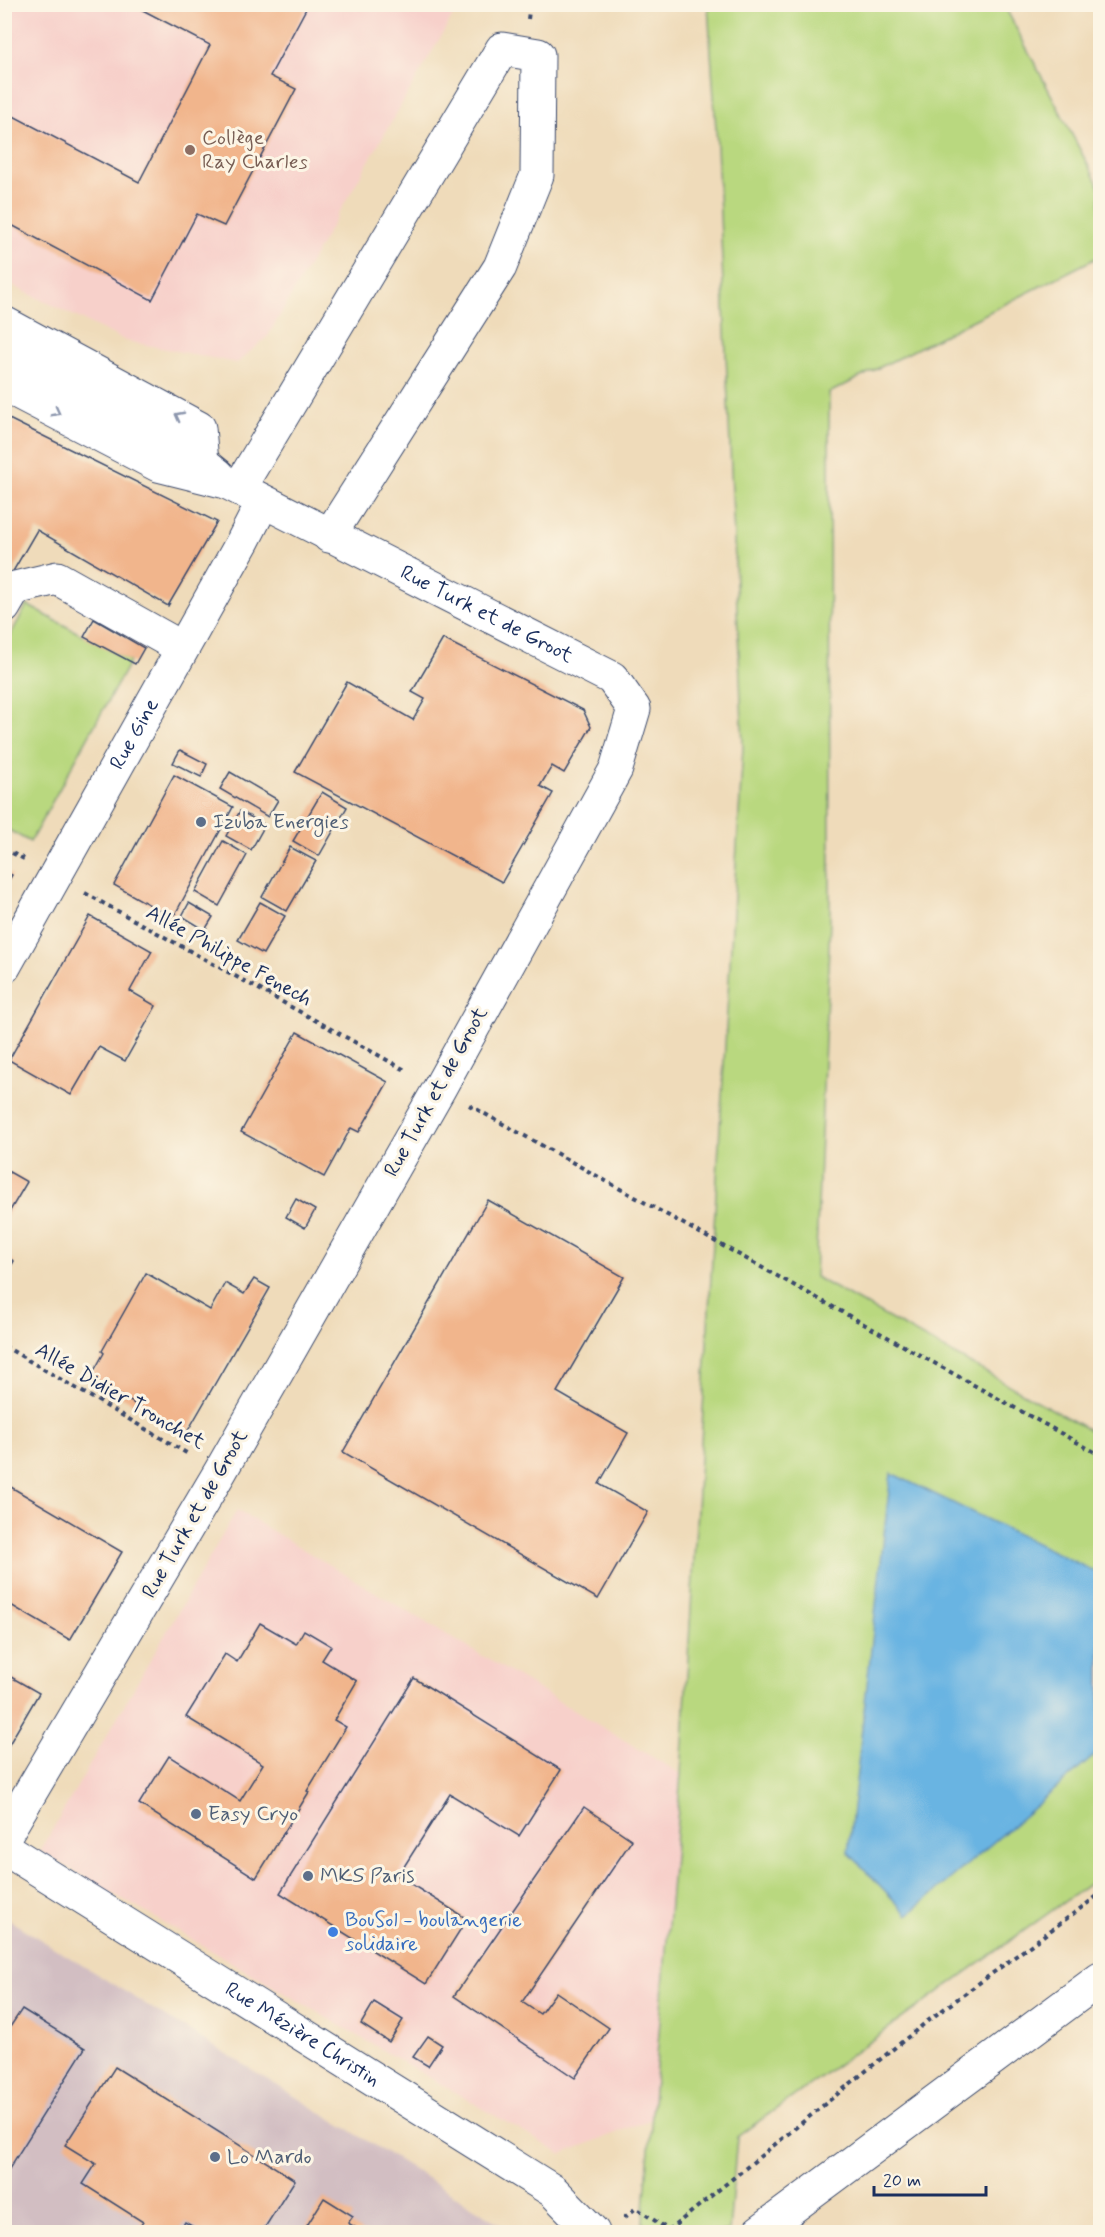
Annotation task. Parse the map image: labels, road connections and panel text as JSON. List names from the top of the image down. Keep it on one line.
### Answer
{"streets":{"street":["Rue Turk et de Groot","Rue Gine","Rue Mézière Christin"],"path":["Allée Philippe Fenech","Allée Didier Tronchet"]},"crossings":[["Rue Turk et de Groot","Rue Gine"],["Rue Turk et de Groot","Allée Philippe Fenech"],["Rue Turk et de Groot","Allée Didier Tronchet"],["Rue Gine","Allée Philippe Fenech"]],"places":["Collège Ray Charles","Izuba Energies","Easy Cryo","MKS Paris","BouSol - boulangerie solidaire","Lo Mardo"],"scale_bar":"20 m"}
